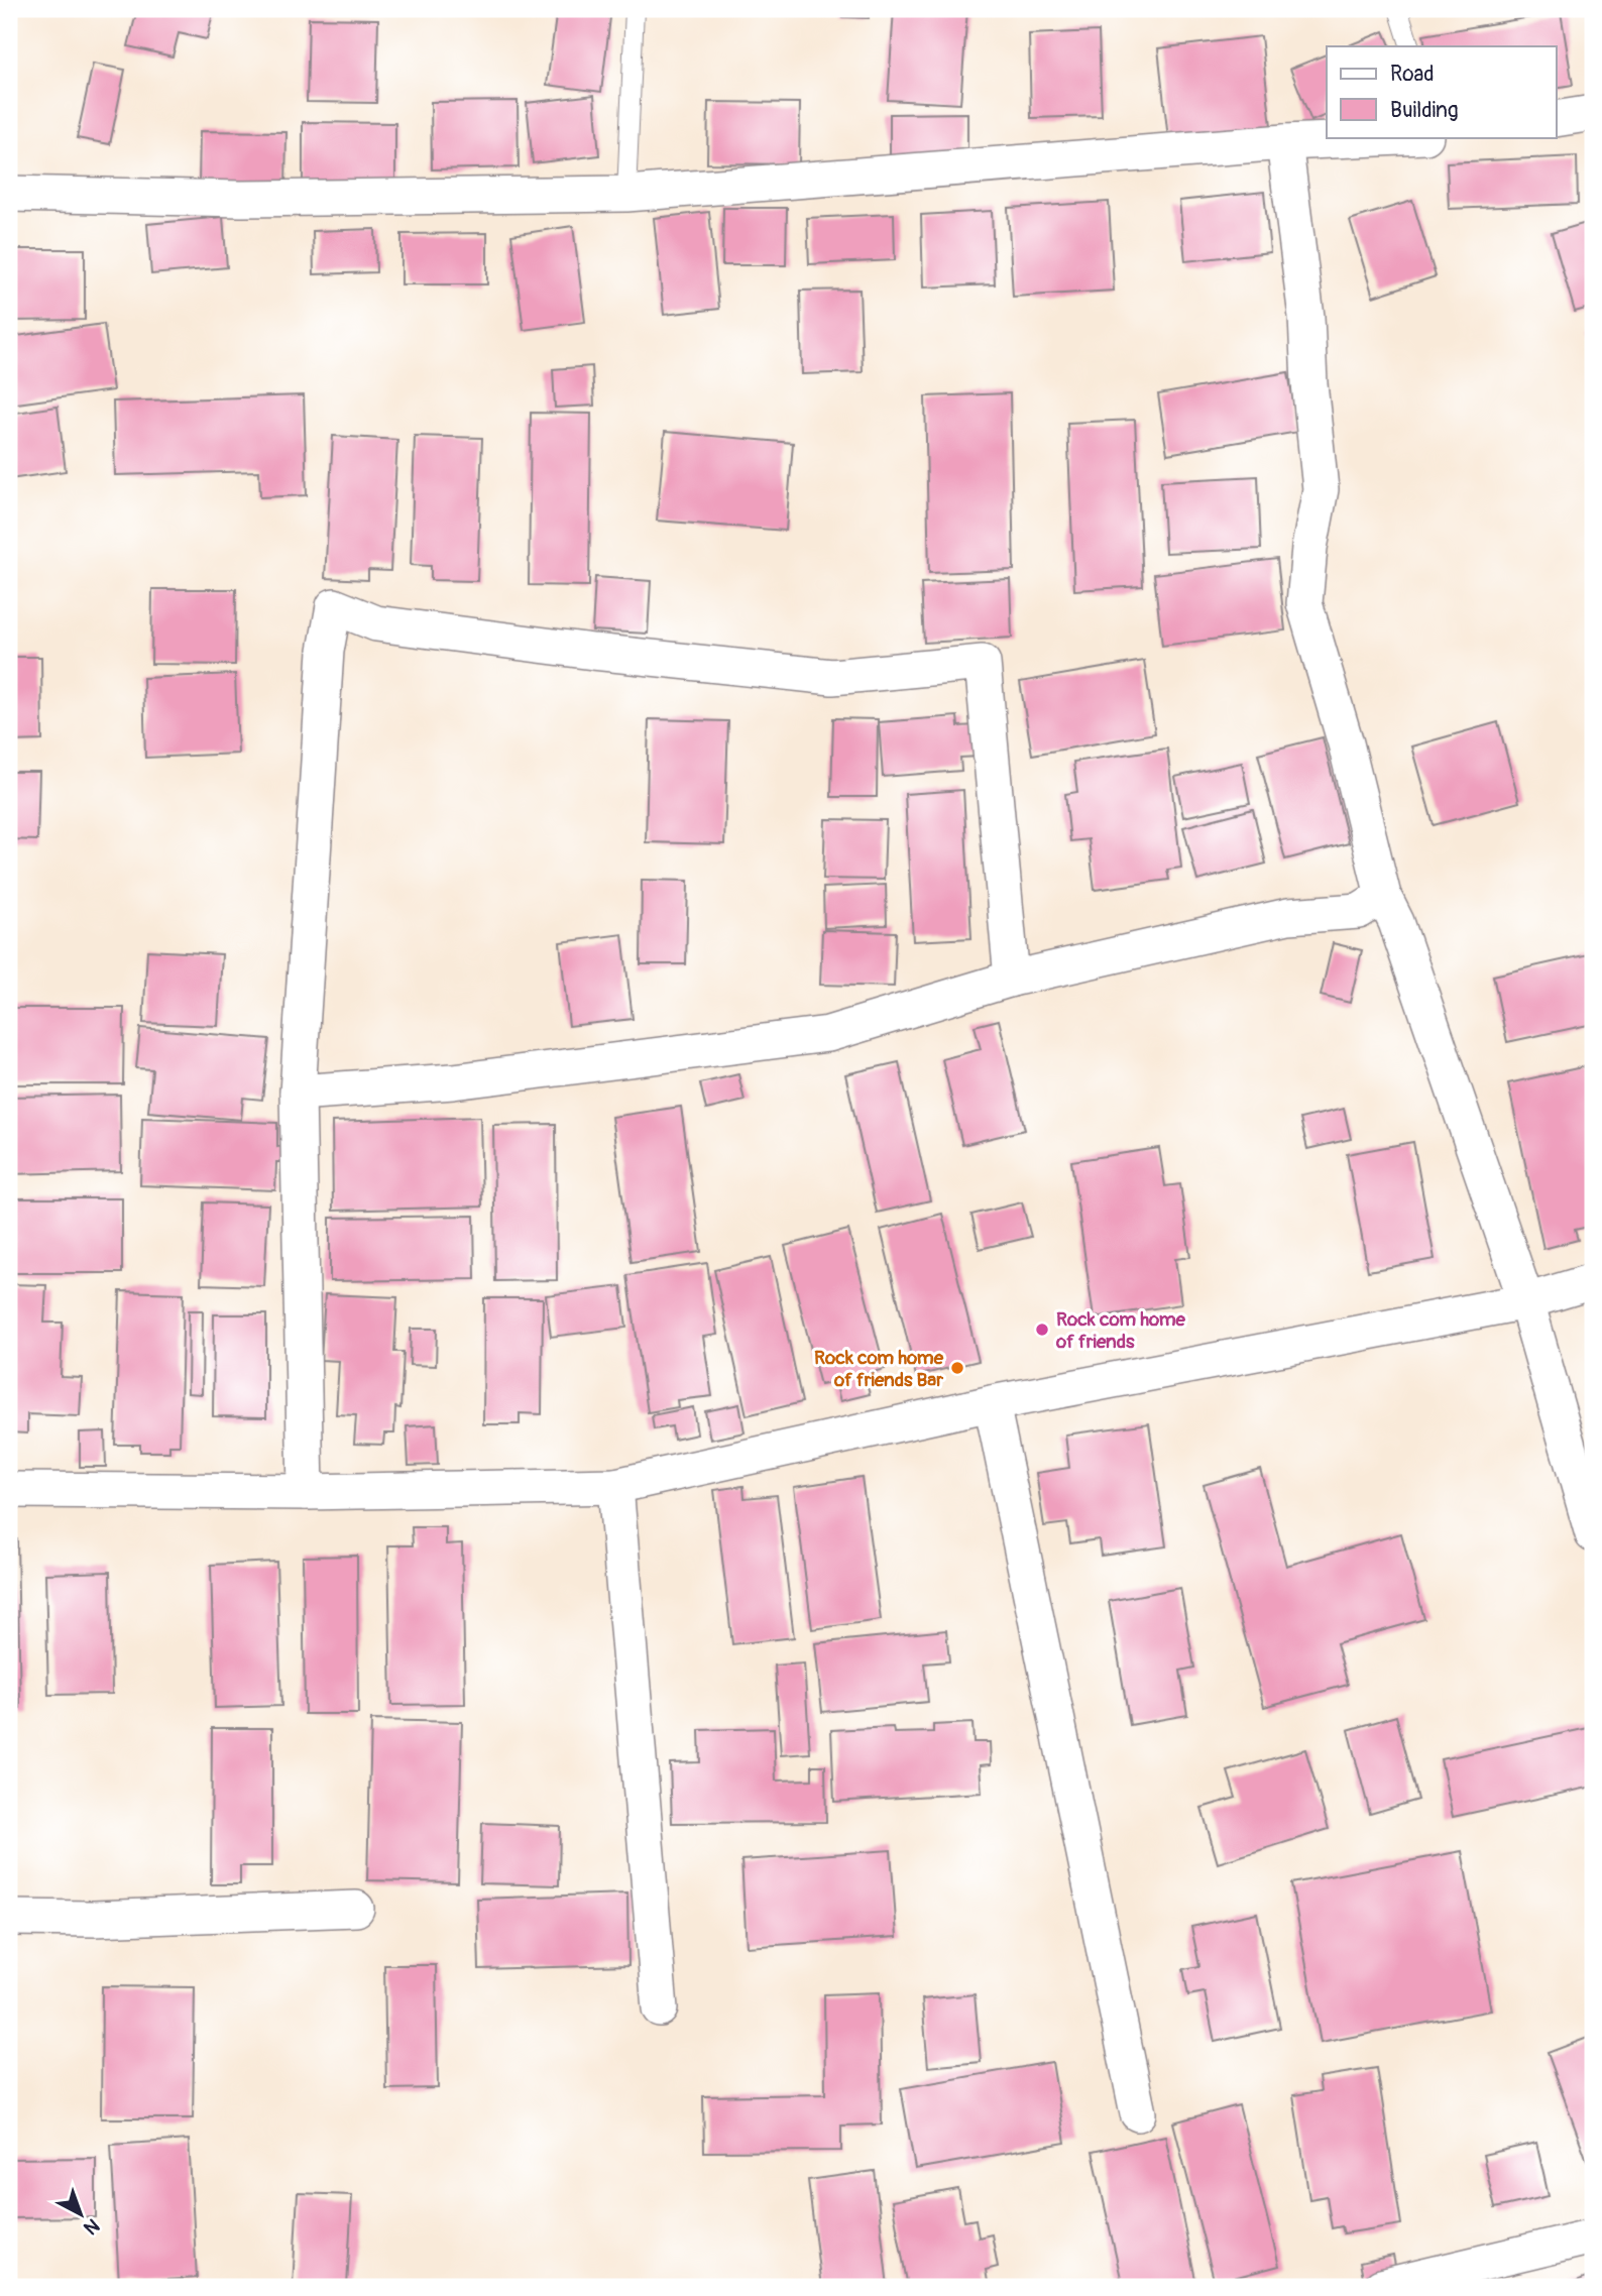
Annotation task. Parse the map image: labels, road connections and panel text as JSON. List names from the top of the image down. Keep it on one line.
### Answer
{"places":["Rock com home of friends","Rock com home of friends Bar"],"legend":["Road","Building"],"north":"bottom right"}
